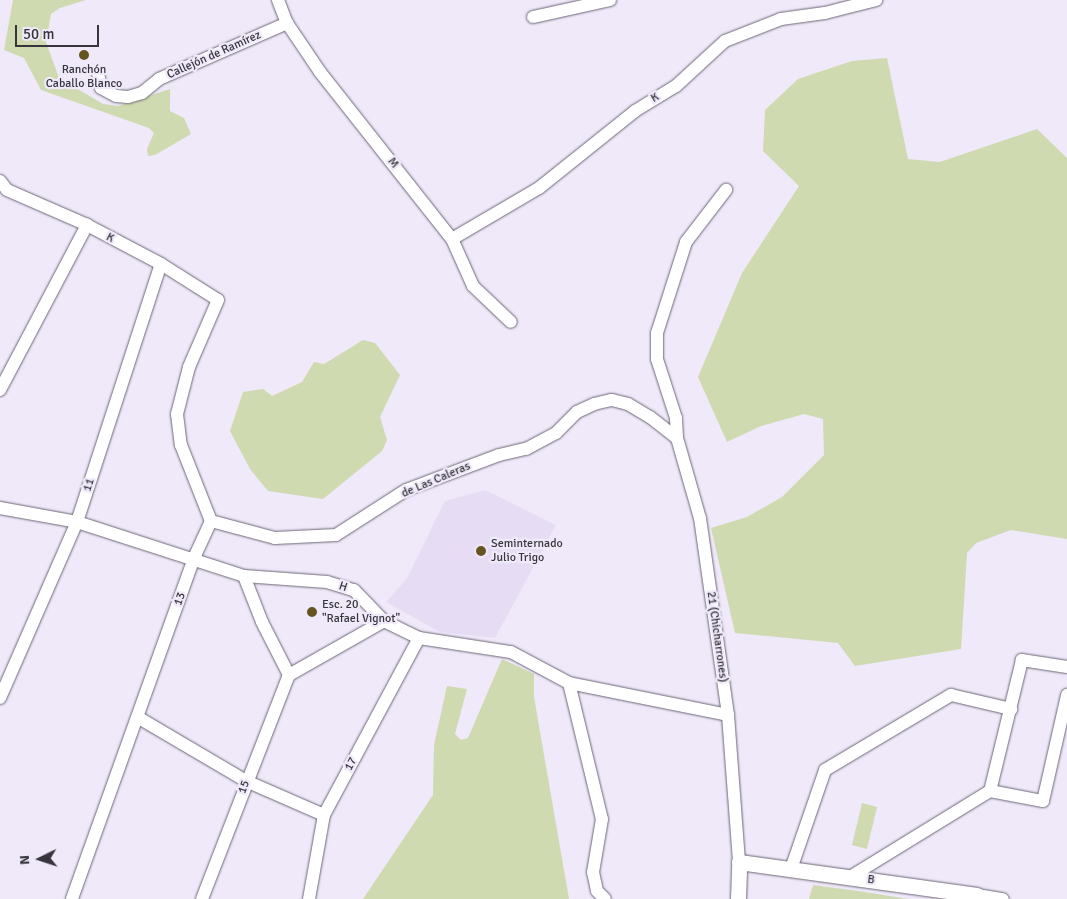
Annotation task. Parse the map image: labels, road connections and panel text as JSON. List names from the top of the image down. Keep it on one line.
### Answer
{"streets":{"street":["Callejón de Ramírez","K","M","de Las Caleras","11","H","13","21 (Chicharrones)","17","15","B"]},"crossings":[["Callejón de Ramírez","M"],["K","M"],["K","de Las Caleras"],["K","11"],["K","13"],["de Las Caleras","13"],["de Las Caleras","21 (Chicharrones)"],["11","H"],["H","13"],["H","21 (Chicharrones)"],["H","17"],["21 (Chicharrones)","B"]],"places":["Ranchón Caballo Blanco","Seminternado Julio Trigo","Esc. 20 \"Rafael Vignot\""],"scale_bar":"50 m","north":"left"}
